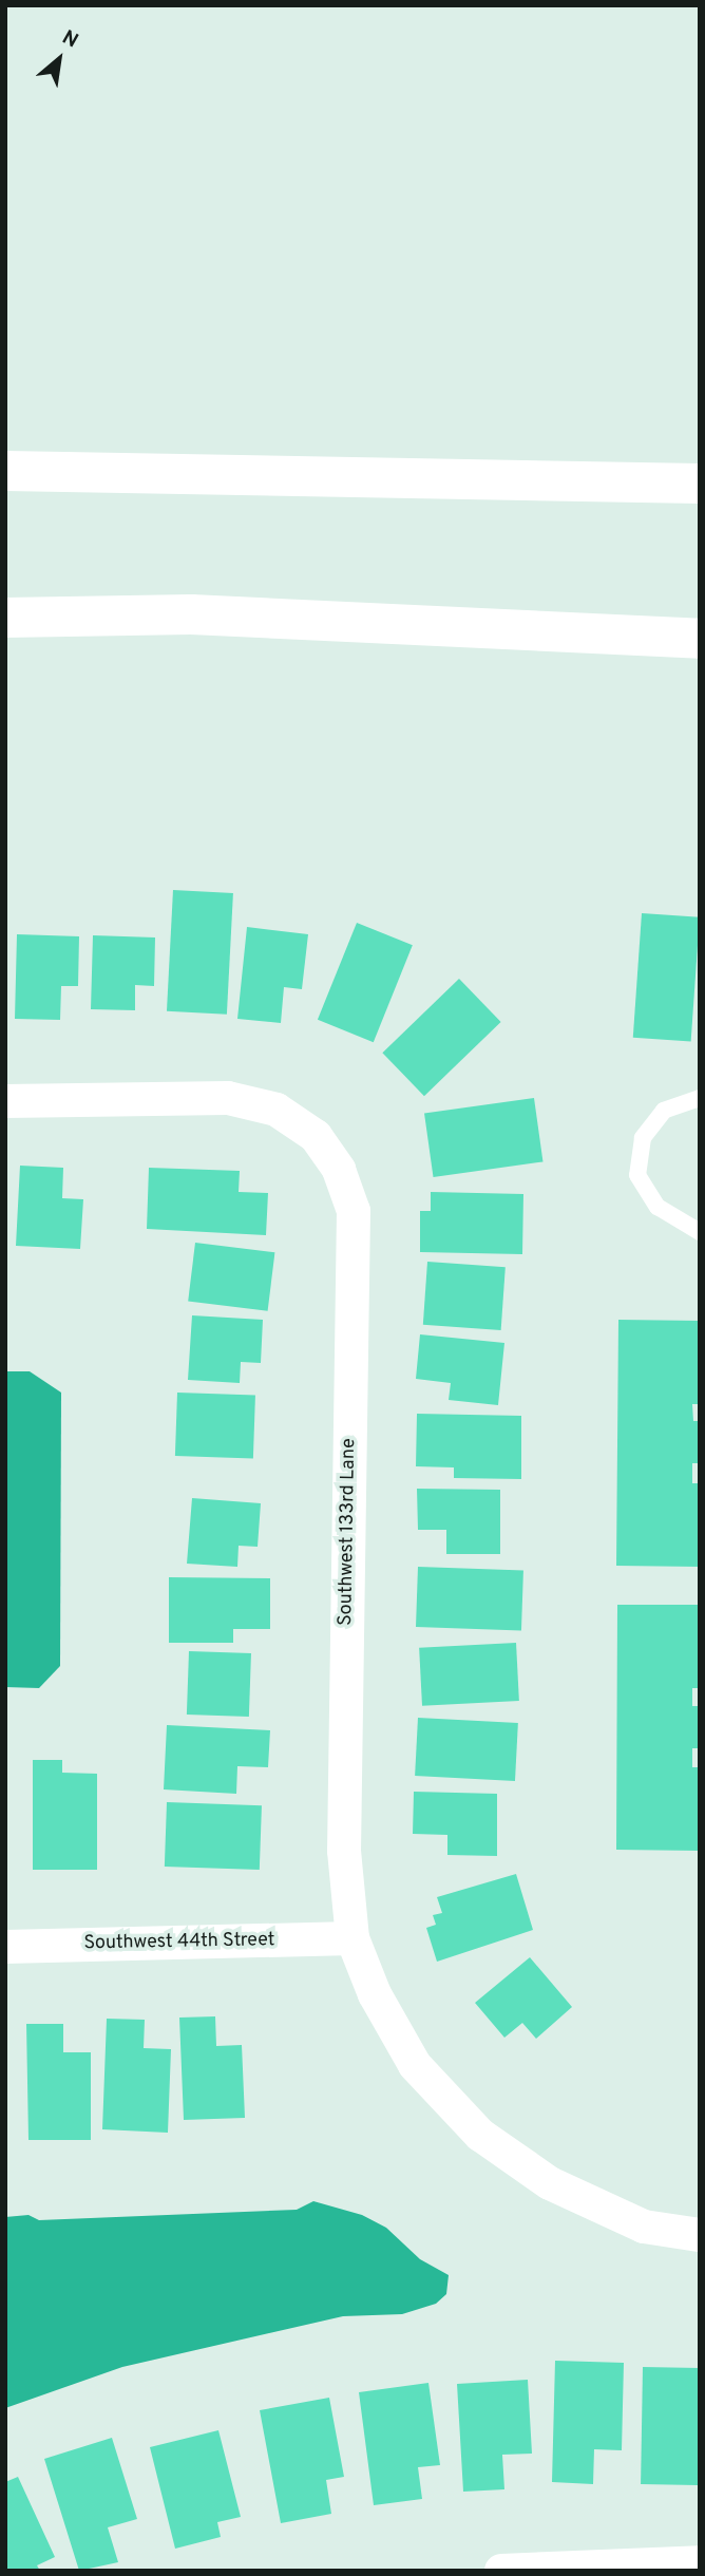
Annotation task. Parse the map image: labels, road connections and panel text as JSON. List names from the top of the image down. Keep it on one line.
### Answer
{"streets":{"street":["Southwest 133rd Lane","Southwest 44th Street"]},"crossings":[["Southwest 133rd Lane","Southwest 44th Street"]],"north":"top right"}
